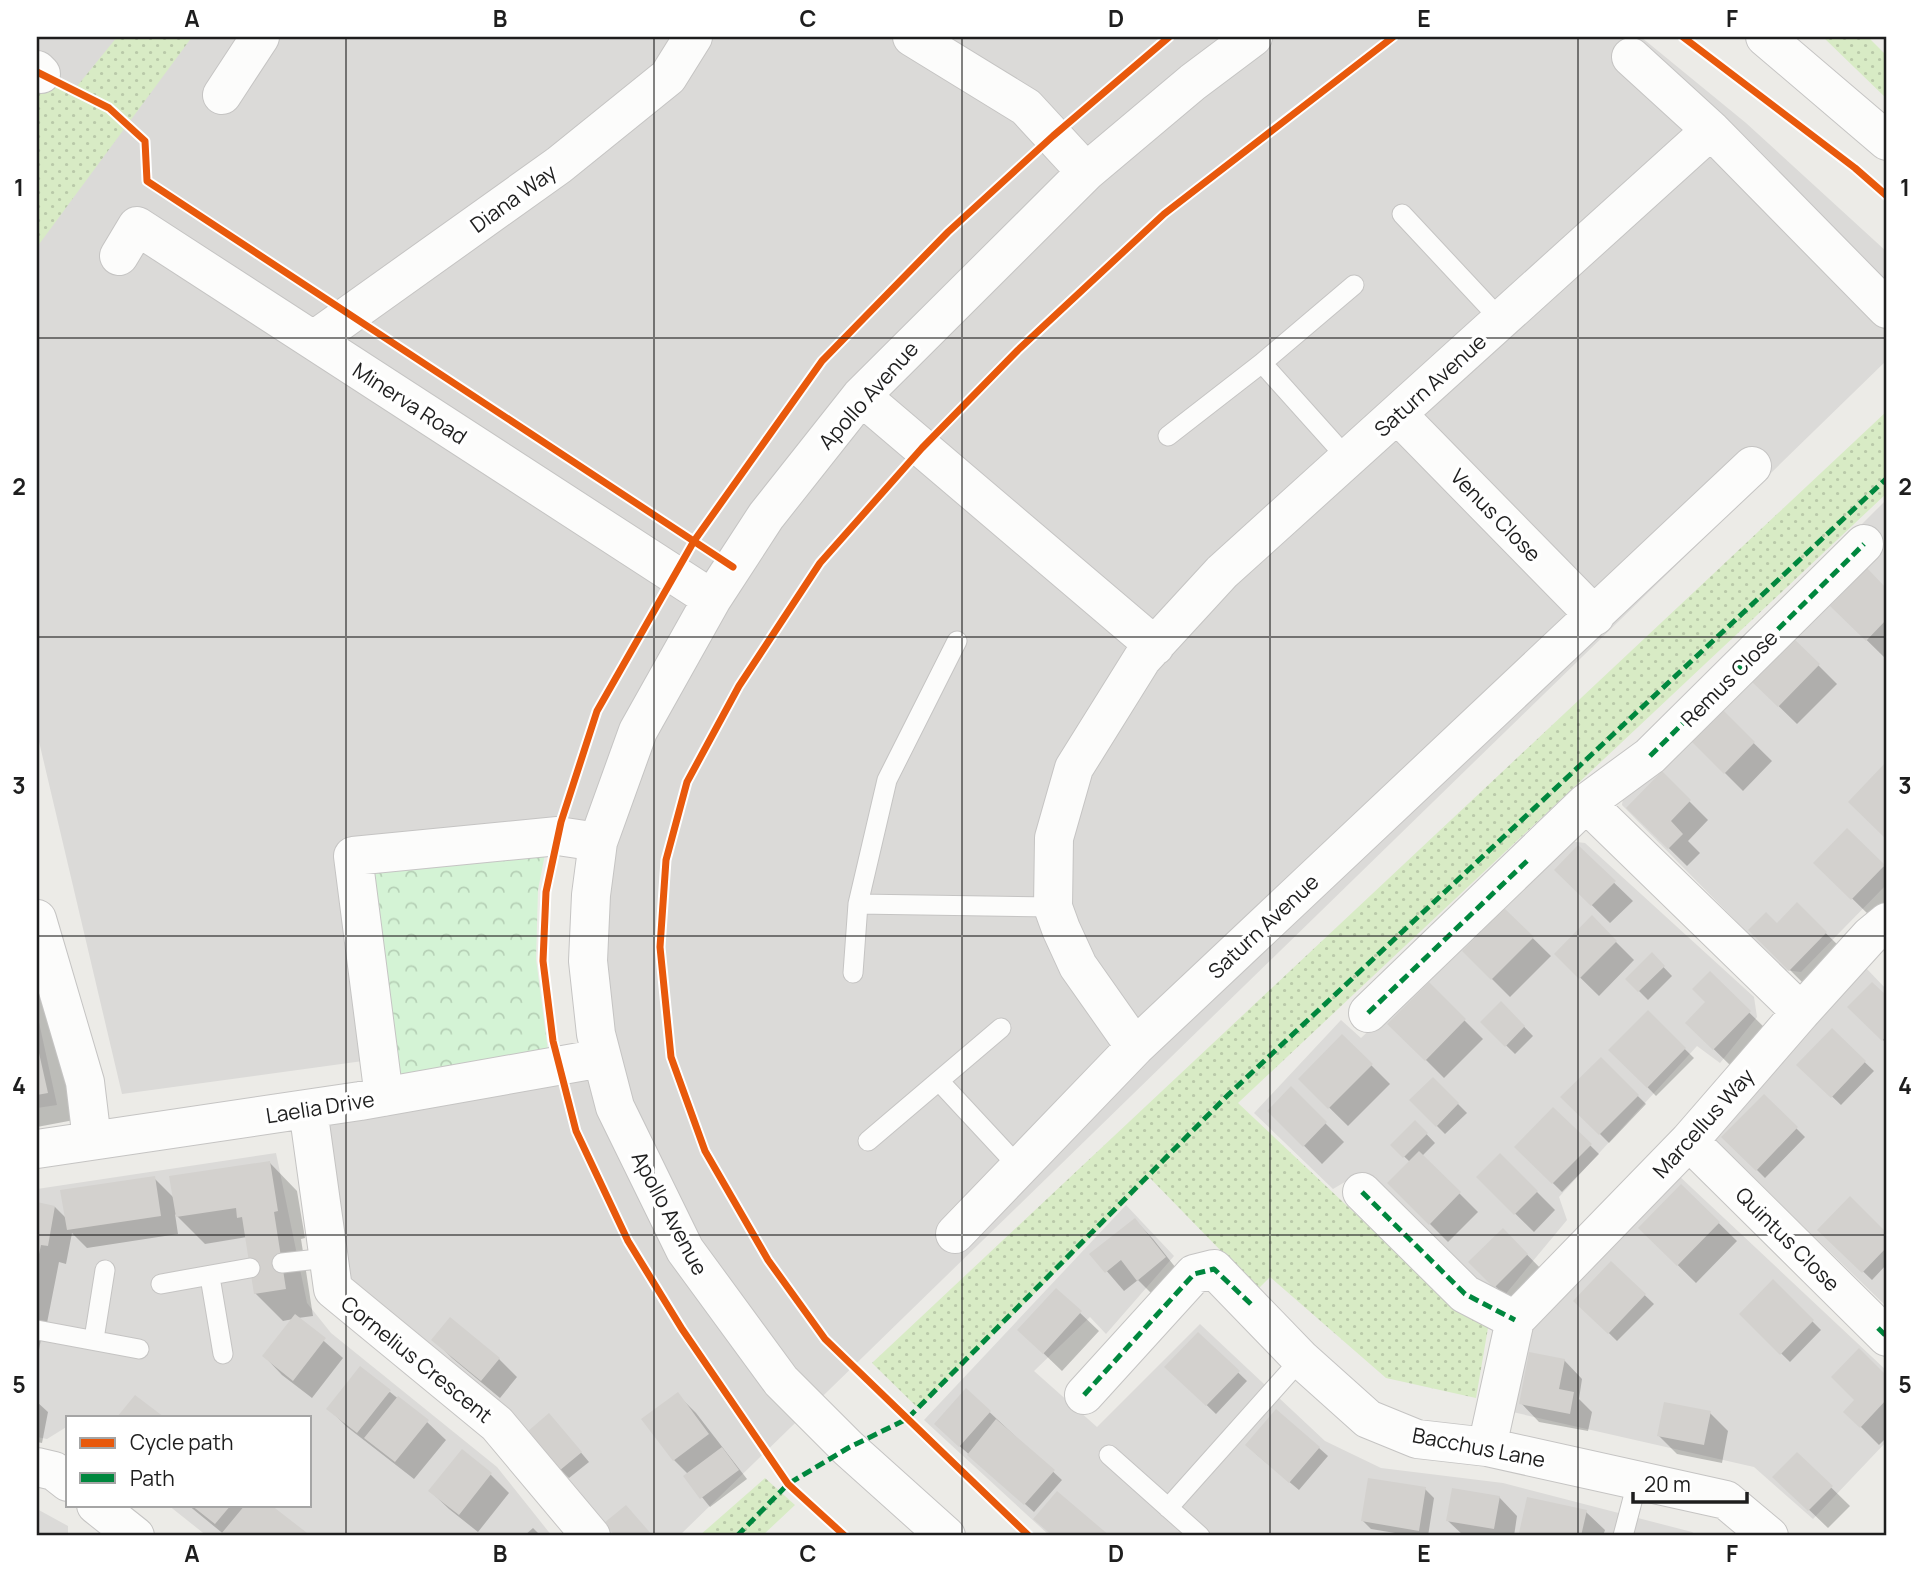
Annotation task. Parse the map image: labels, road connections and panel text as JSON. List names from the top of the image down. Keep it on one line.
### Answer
{"streets":{"street":["Diana Way","Saturn Avenue","Apollo Avenue","Minerva Road","Venus Close","Remus Close","Laelia Drive","Marcellus Way","Quintus Close","Cornelius Crescent","Bacchus Lane"]},"crossings":[["Diana Way","Minerva Road"],["Saturn Avenue","Venus Close"],["Apollo Avenue","Minerva Road"],["Apollo Avenue","Laelia Drive"],["Laelia Drive","Cornelius Crescent"],["Marcellus Way","Quintus Close"]],"legend":["Cycle path","Path"],"scale_bar":"20 m","grid":{"columns":["A","B","C","D","E","F"],"rows":["1","2","3","4","5"]}}
